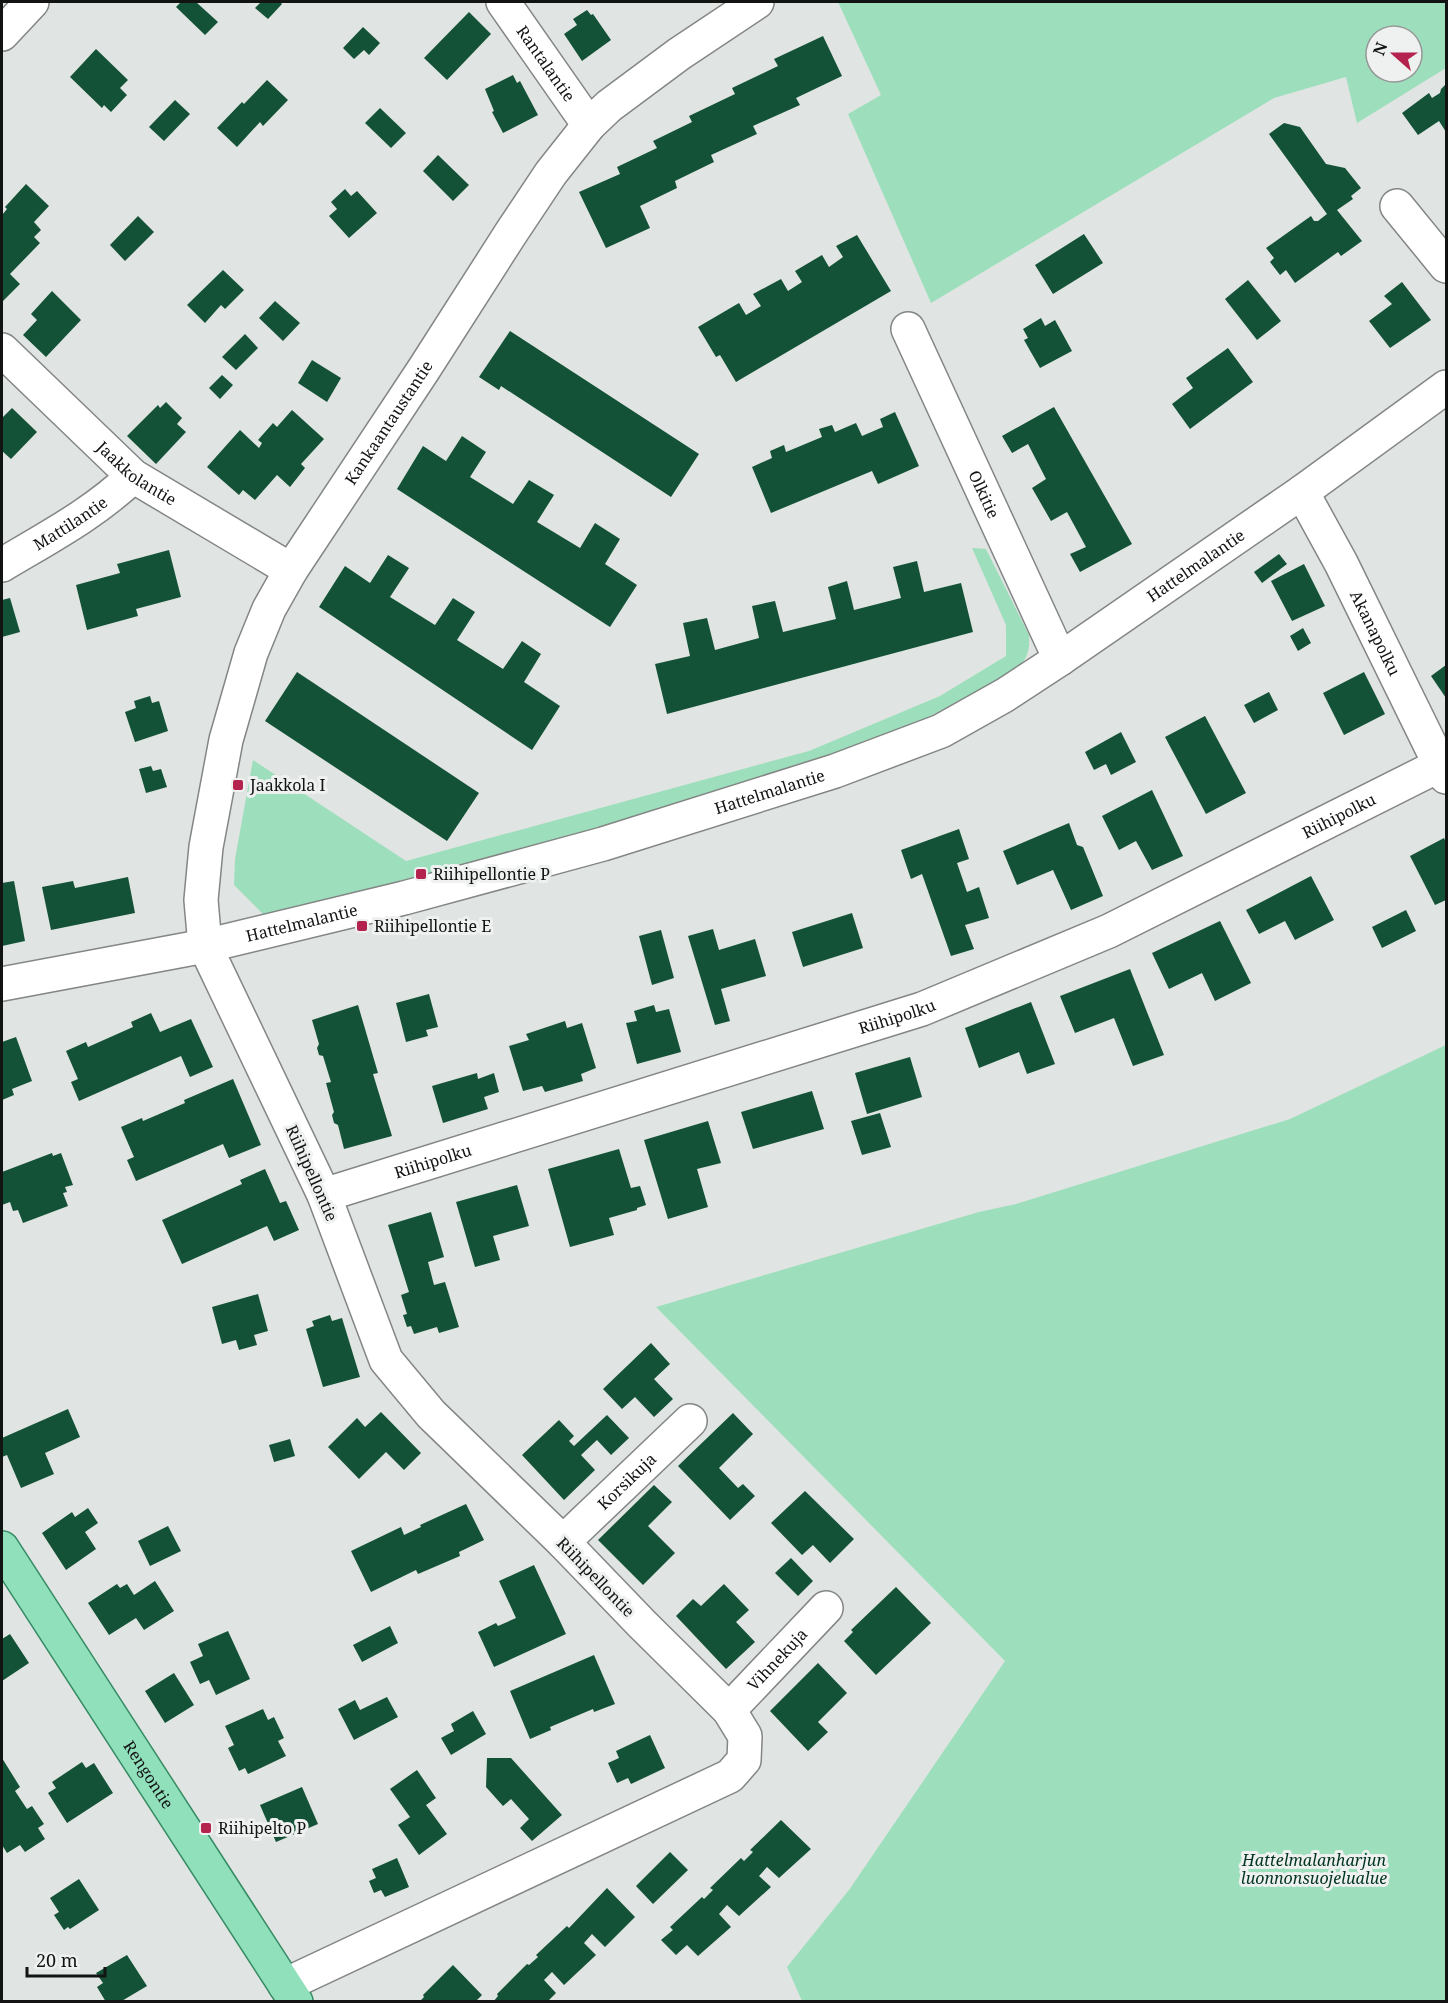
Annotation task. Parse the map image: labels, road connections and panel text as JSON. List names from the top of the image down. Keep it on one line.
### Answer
{"streets":{"main road":["Rengontie"],"street":["Rantalantie","Kankaantaustantie","Jaakkolantie","Olkitie","Mattilantie","Hattelmalantie","Akanapolku","Riihipolku","Riihipellontie","Korsikuja","Vihnekuja"]},"crossings":[["Rantalantie","Kankaantaustantie"],["Kankaantaustantie","Jaakkolantie"],["Kankaantaustantie","Hattelmalantie"],["Kankaantaustantie","Riihipellontie"],["Jaakkolantie","Mattilantie"],["Olkitie","Hattelmalantie"],["Hattelmalantie","Akanapolku"],["Hattelmalantie","Riihipellontie"],["Akanapolku","Riihipolku"],["Riihipolku","Riihipellontie"],["Riihipellontie","Korsikuja"],["Riihipellontie","Vihnekuja"],["Riihipellontie","Rengontie"]],"parks":["Hattelmalanharjun luonnonsuojelualue"],"places":{"transit":["Jaakkola I","Riihipellontie P","Riihipellontie E","Riihipelto P"]},"scale_bar":"20 m","north":"left"}
